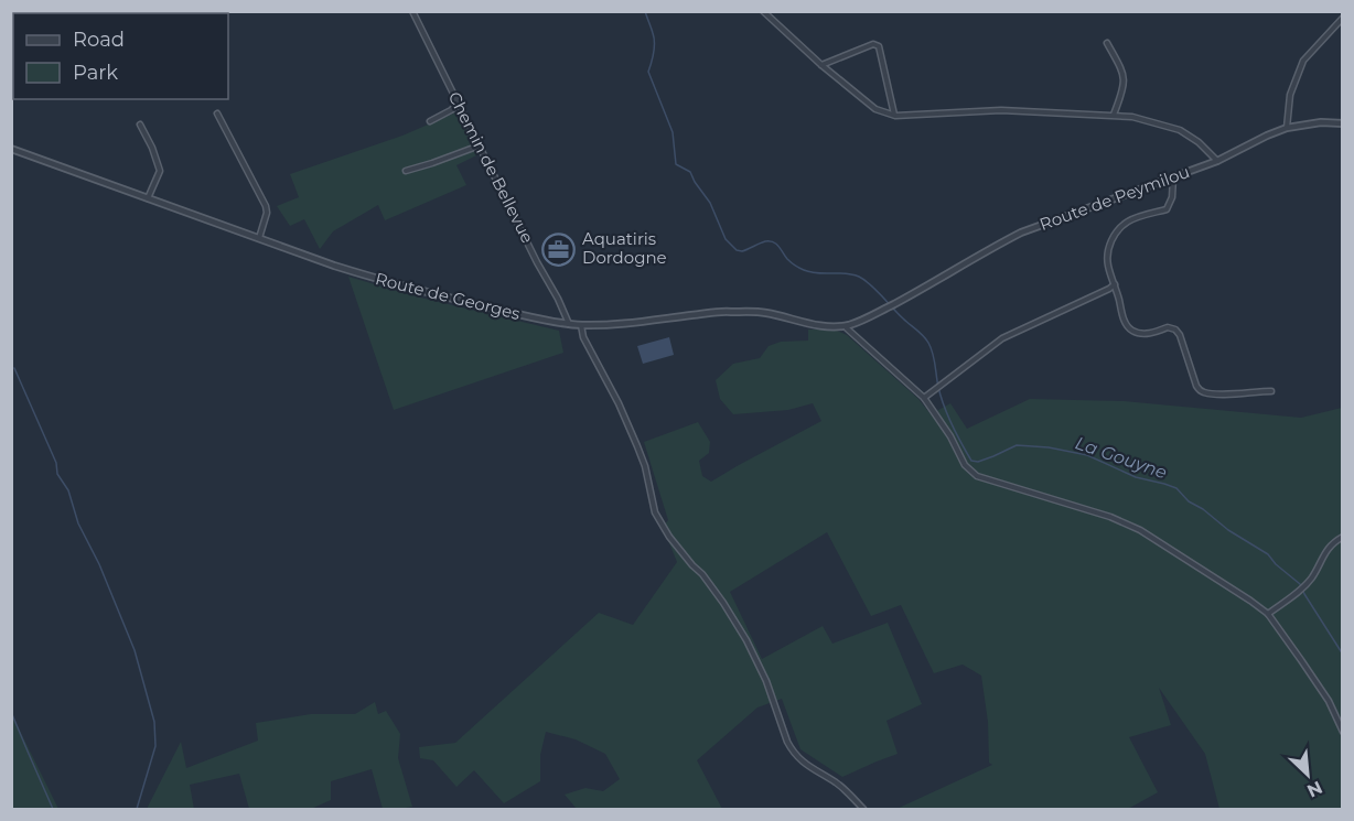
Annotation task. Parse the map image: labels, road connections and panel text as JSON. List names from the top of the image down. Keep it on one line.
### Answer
{"streets":{"street":["Chemin de Bellevue","Route de Peymilou","Route de Georges"]},"crossings":[["Chemin de Bellevue","Route de Georges"],["Route de Peymilou","Route de Georges"]],"water":["La Gouyne"],"places":{"office":["Aquatiris Dordogne"]},"legend":["Road","Park"],"north":"bottom right"}
